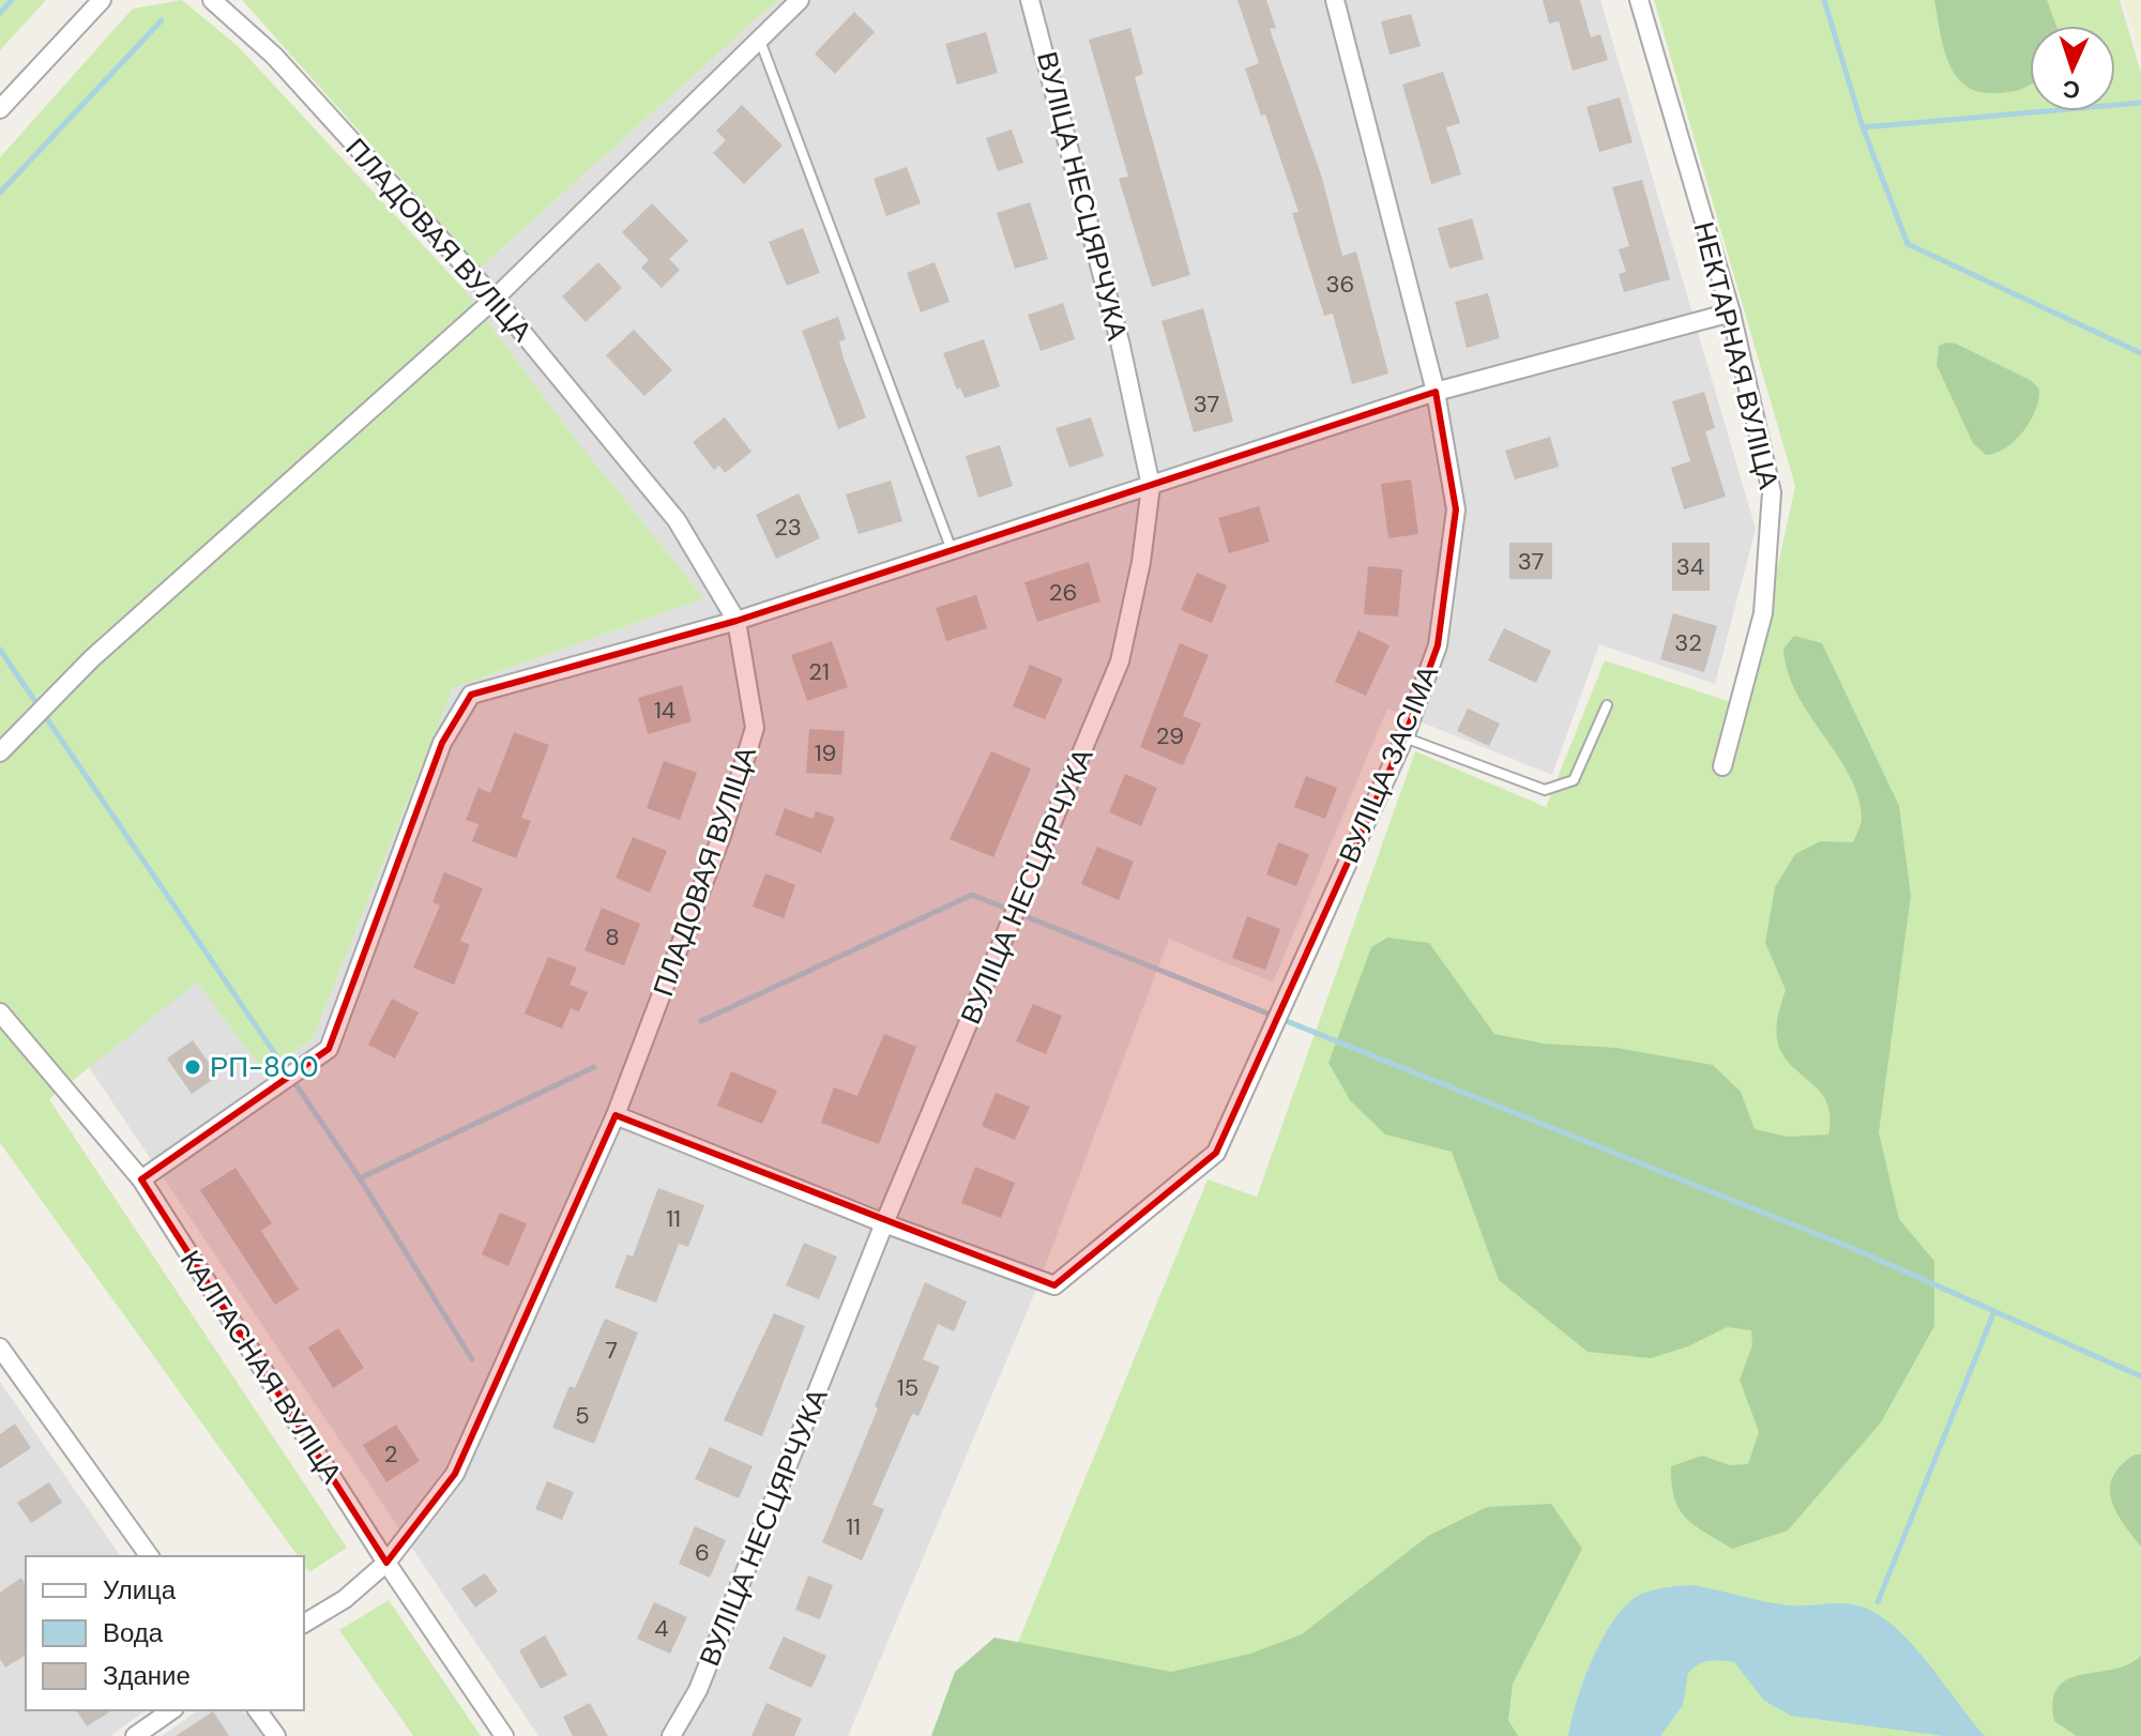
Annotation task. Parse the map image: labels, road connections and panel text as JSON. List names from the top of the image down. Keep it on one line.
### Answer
{"streets":{"street":["ВУЛІЦА НЕСЦЯРЧУКА","ПЛАДОВАЯ ВУЛІЦА","НЕКТАРНАЯ ВУЛІЦА","ВУЛІЦА ЗАСІМА","КАЛГАСНАЯ ВУЛІЦА"]},"crossings":[["ВУЛІЦА НЕСЦЯРЧУКА","ВУЛІЦА ЗАСІМА"],["ПЛАДОВАЯ ВУЛІЦА","КАЛГАСНАЯ ВУЛІЦА"]],"places":["РП-800"],"house_numbers":["36","37","23","37","34","26","32","21","14","29","19","8","11","7","15","5","2","11","6","4"],"legend":["Улица","Вода","Здание"],"north":"bottom"}
